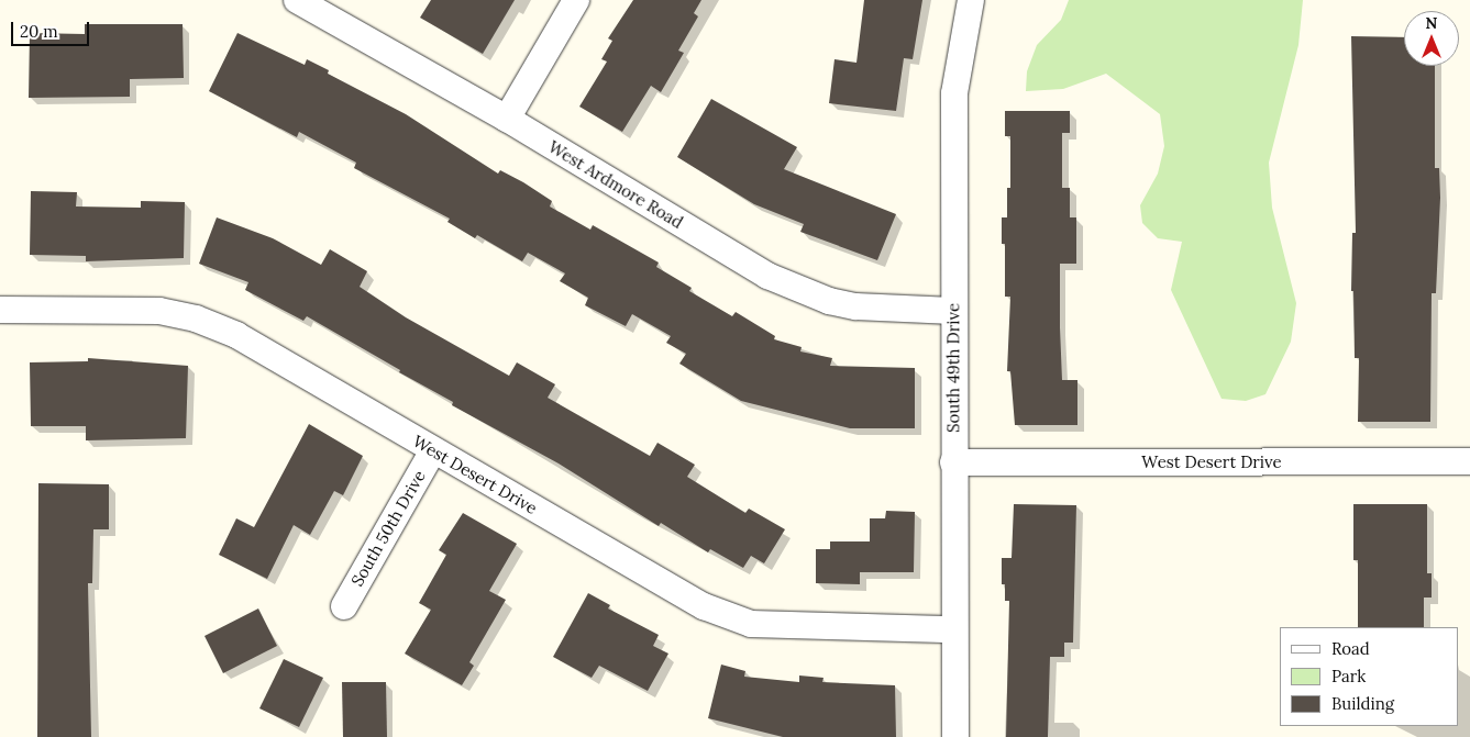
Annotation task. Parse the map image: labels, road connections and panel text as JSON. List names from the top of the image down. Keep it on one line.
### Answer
{"streets":{"street":["West Ardmore Road","South 49th Drive","West Desert Drive","South 50th Drive"]},"crossings":[["West Ardmore Road","South 49th Drive"],["South 49th Drive","West Desert Drive"],["West Desert Drive","South 50th Drive"]],"legend":["Road","Park","Building"],"scale_bar":"20 m","north":"top"}
